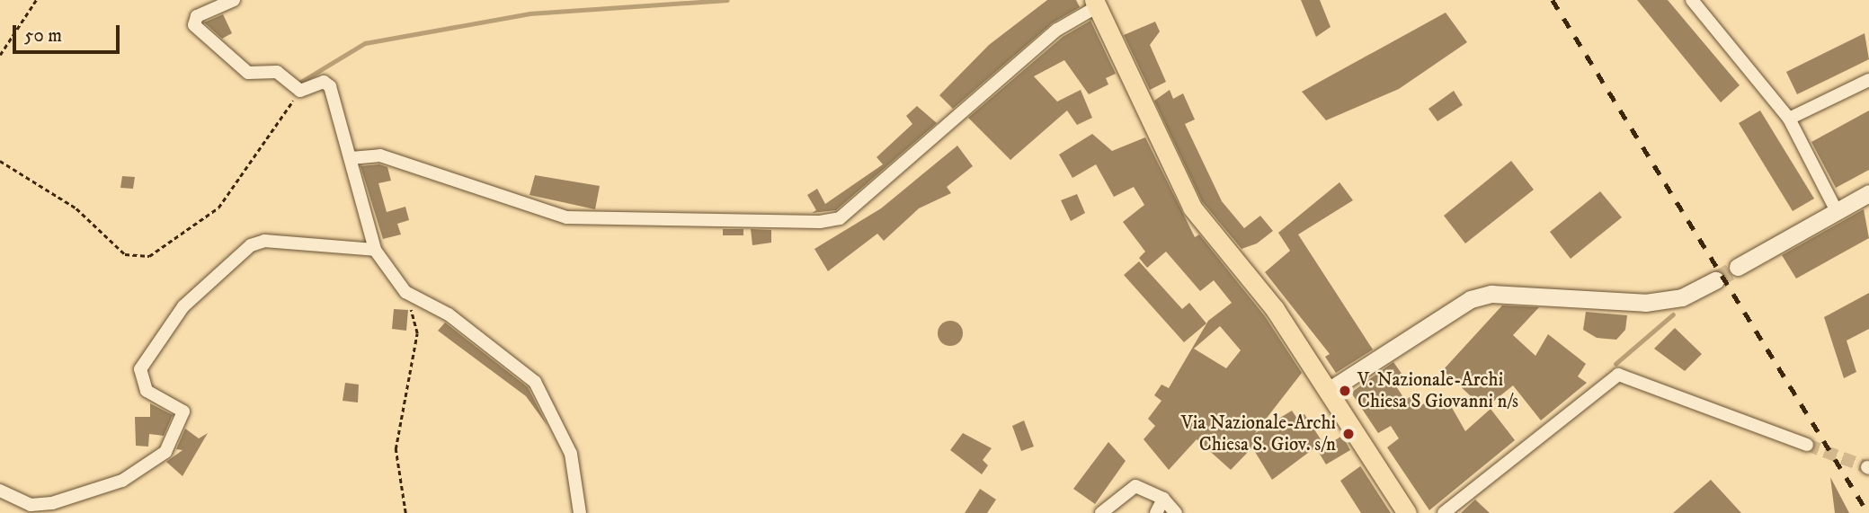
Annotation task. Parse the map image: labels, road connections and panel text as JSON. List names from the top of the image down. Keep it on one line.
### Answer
{"places":["V. Nazionale-Archi Chiesa S Giovanni n/s","Via Nazionale-Archi Chiesa S. Giov. s/n"],"scale_bar":"50 m"}
